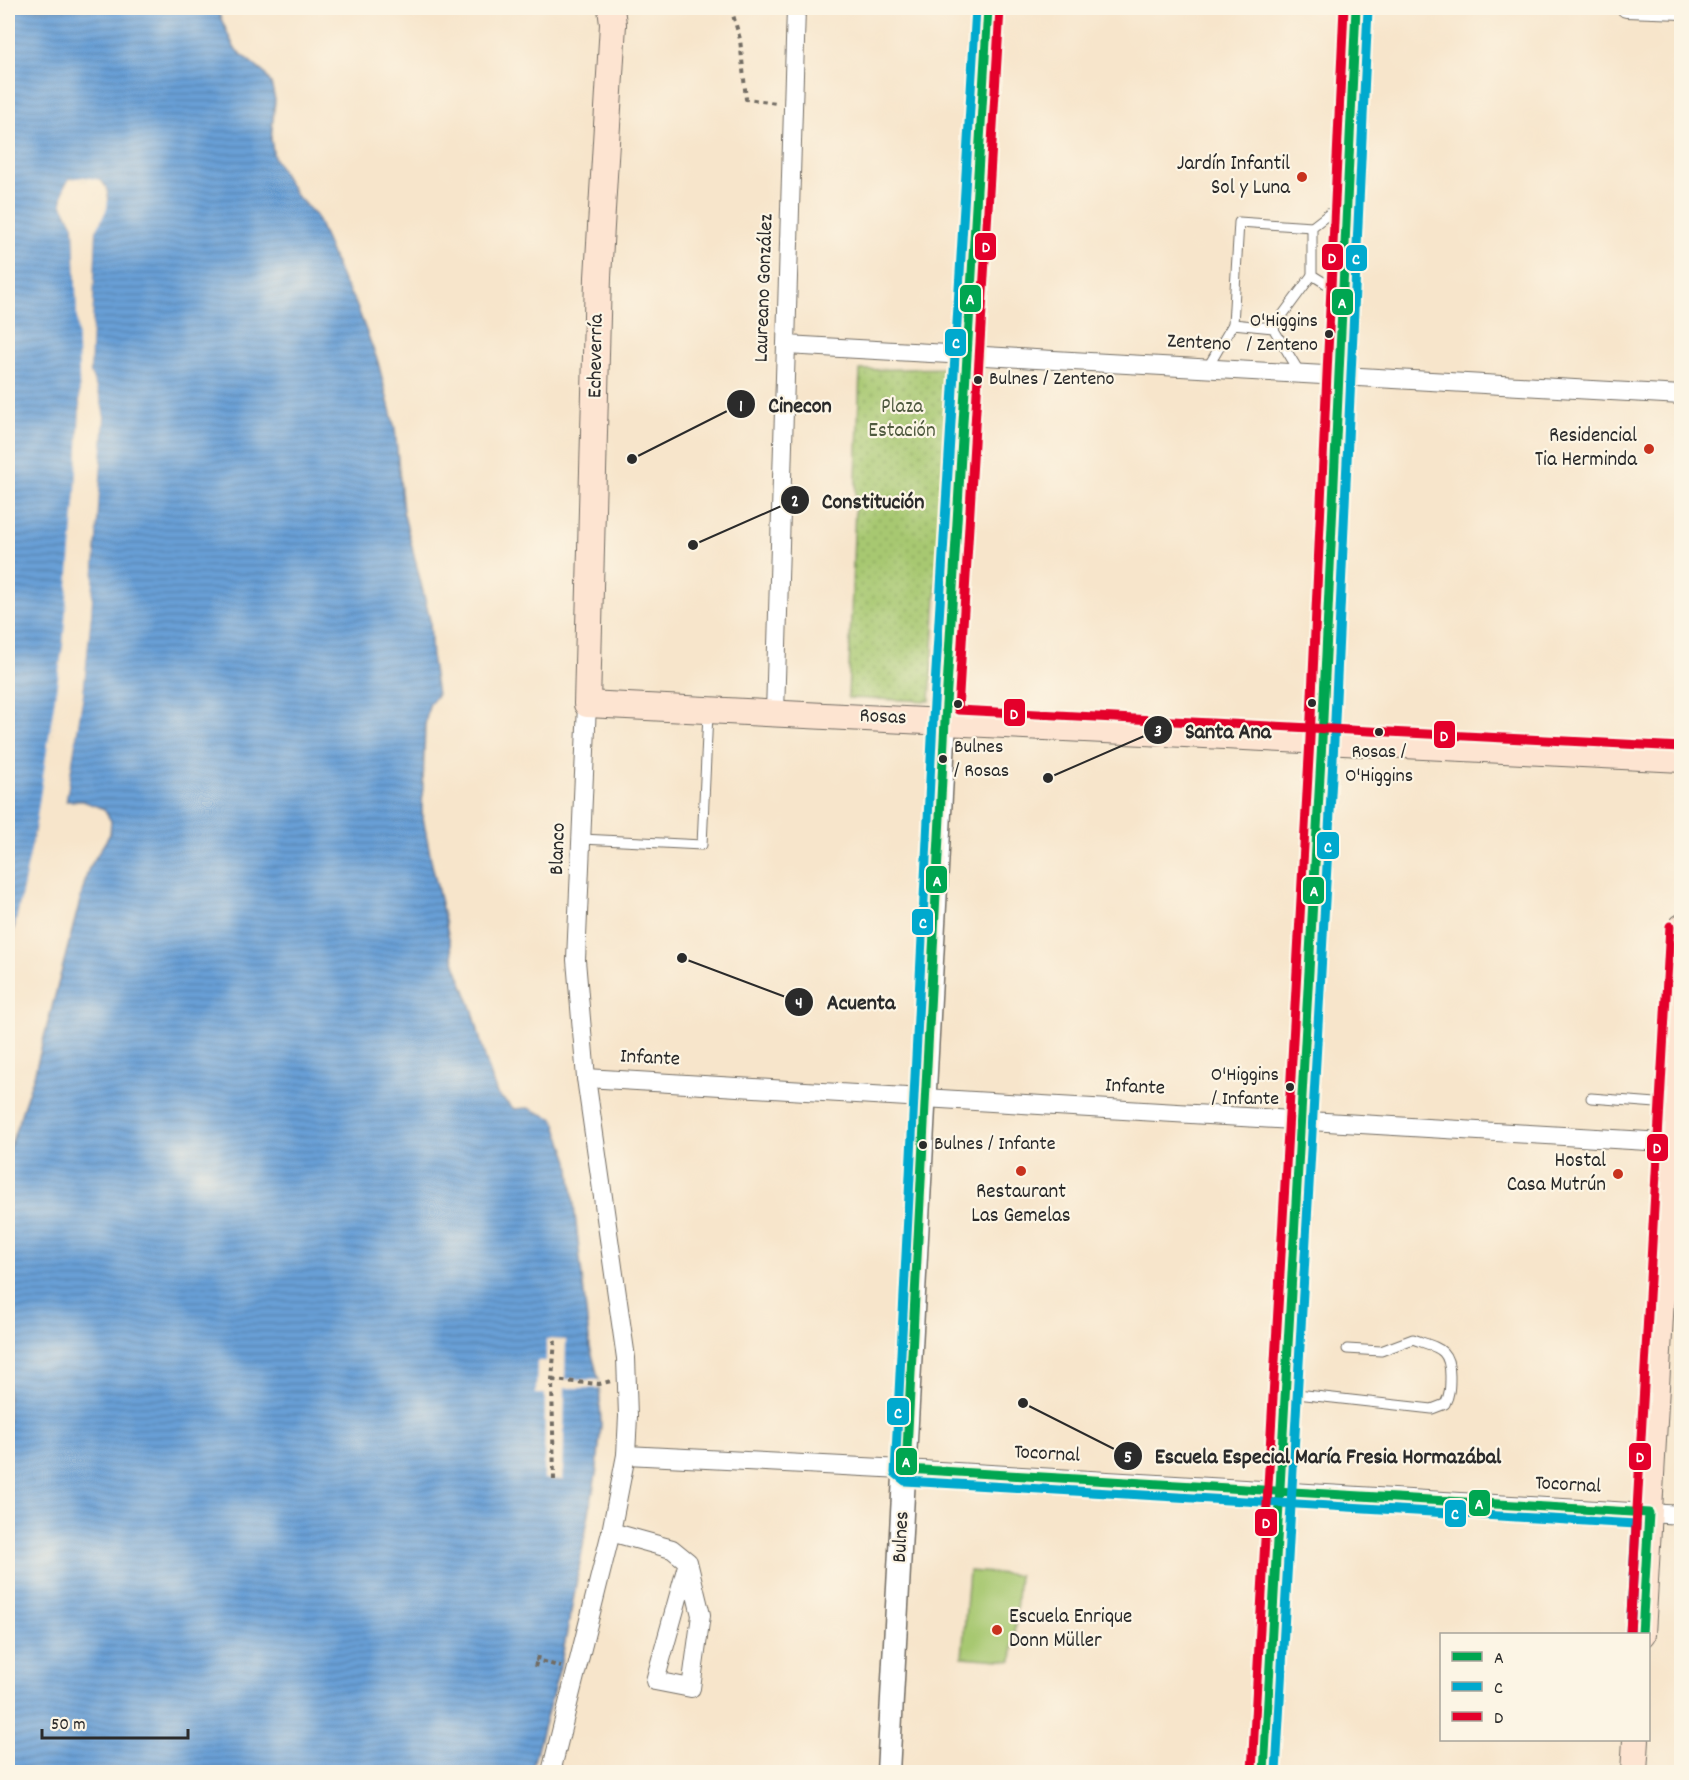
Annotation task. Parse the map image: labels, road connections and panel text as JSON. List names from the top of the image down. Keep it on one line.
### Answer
{"streets":{"main road":["Echeverría","Rosas"],"street":["Laureano González","Zenteno","Blanco","Infante","Tocornal","Bulnes"]},"crossings":[["Laureano González","Zenteno"],["Laureano González","Rosas"],["Zenteno","Bulnes"],["Echeverría","Rosas"],["Echeverría","Blanco"],["Rosas","Blanco"],["Rosas","Bulnes"],["Blanco","Infante"],["Blanco","Tocornal"],["Infante","Bulnes"],["Tocornal","Bulnes"]],"parks":["Plaza Estación"],"places":["Jardín Infantil Sol y Luna","O'Higgins / Zenteno","Bulnes / Zenteno","Residencial Tia Herminda","Cinecon","Constitución","Rosas / O'Higgins","Bulnes / Rosas","Santa Ana","Acuenta","O'Higgins / Infante","Bulnes / Infante","Restaurant Las Gemelas","Hostal Casa Mutrún","Escuela Especial María Fresia Hormazábal","Escuela Enrique Donn Müller"],"lines":["transit line A","transit line C","transit line D"],"legend":["A","C","D"],"scale_bar":"50 m"}
